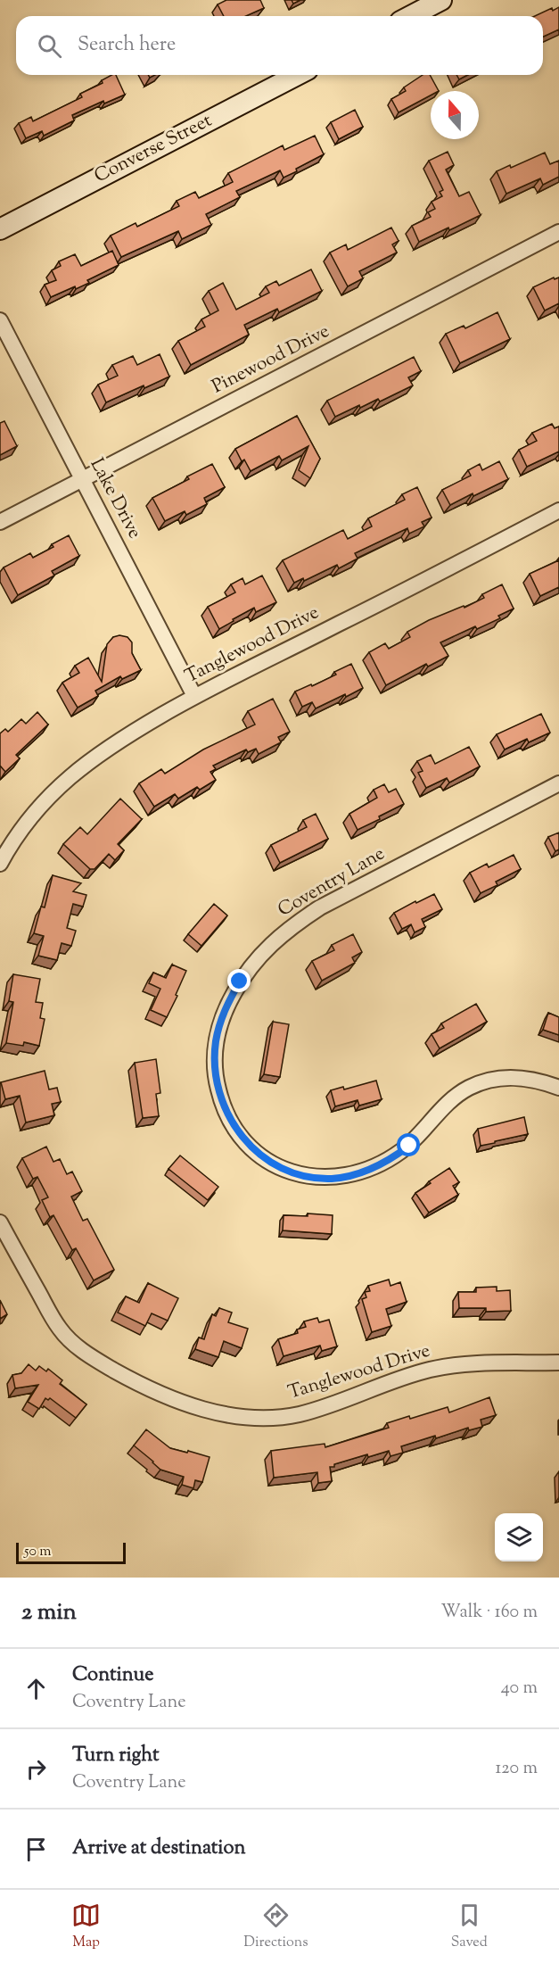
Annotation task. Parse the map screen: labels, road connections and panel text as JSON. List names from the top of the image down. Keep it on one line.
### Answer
{"streets":{"main road":["Converse Street"],"street":["Pinewood Drive","Lake Drive","Tanglewood Drive","Coventry Lane"]},"crossings":[["Pinewood Drive","Lake Drive"],["Lake Drive","Tanglewood Drive"]],"scale_bar":"50 m","north":"top","page":{"search":"Search here","scale":"50 m","heading":["2 min","Walk · 160 m"],"list":[["Continue","Coventry Lane","40 m"],["Turn right","Coventry Lane","120 m"],"Arrive at destination"],"nav":["Map","Directions","Saved"]}}
